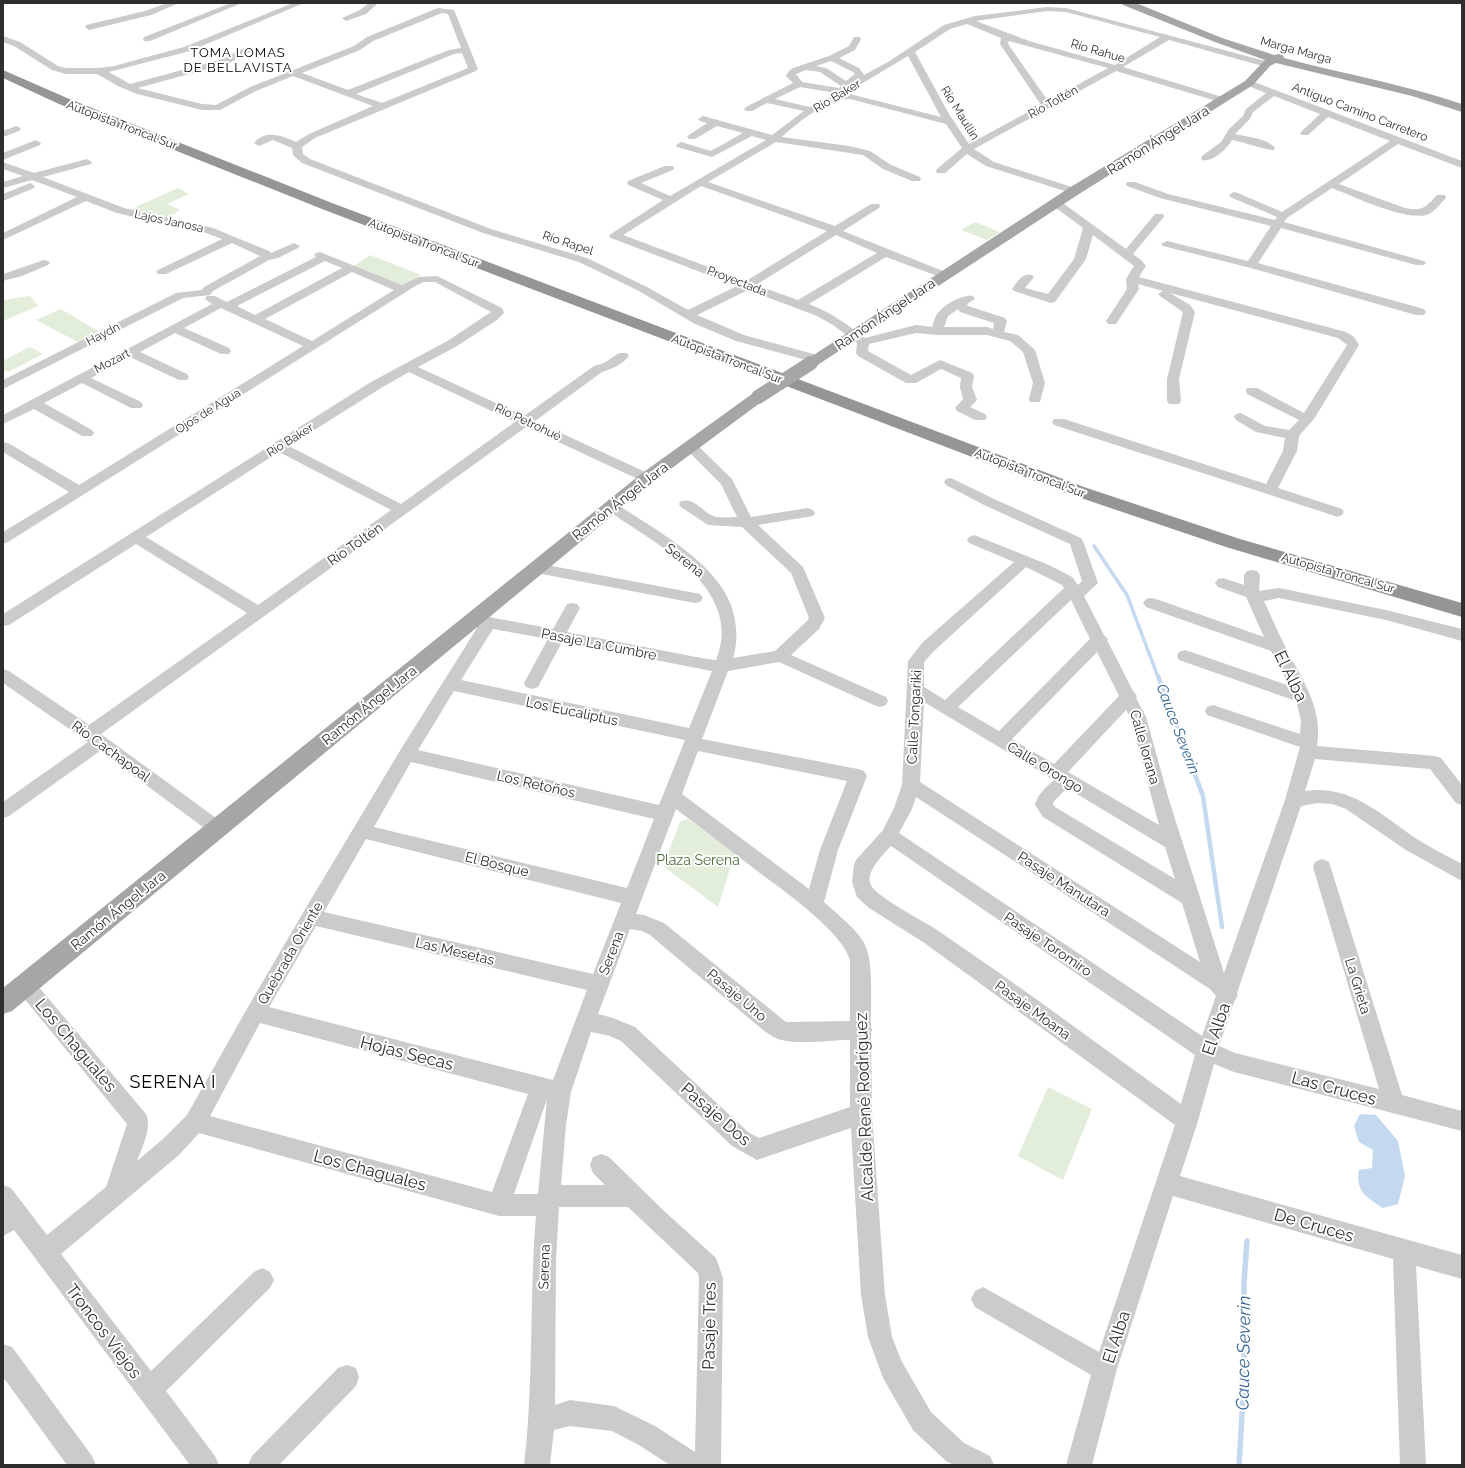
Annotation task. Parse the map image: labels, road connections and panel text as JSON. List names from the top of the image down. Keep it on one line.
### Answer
{"streets":{"highway":["Autopista Troncal Sur"],"main road":["Marga Marga","Ramón Ángel Jara"],"street":["Río Rahue","Río Baker","Río Toltén","Antiguo Camino Carretero","Río Maullin","Lajos Janosa","Río Rapel","Proyectada","Haydn","Mozart","Ojos de Agua","Río Petrohué","Serena","Pasaje La Cumbre","El Alba","Los Eucaliptus","Calle Tongariki","Calle Iorana","Río Cachapoal","Calle Orongo","Los Retoños","El Bosque","Pasaje Manutara","Pasaje Toromiro","Las Mesetas","Quebrada Oriente","La Grieta","Pasaje Uno","Pasaje Moana","Los Chaguales","Hojas Secas","Las Cruces","Alcalde René Rodríguez","Pasaje Dos","De Cruces","Pasaje Tres","Troncos Viejos"]},"crossings":[["Marga Marga","Río Baker"],["Marga Marga","Ramón Ángel Jara"],["Río Rahue","Río Baker"],["Río Rahue","Río Toltén"],["Río Rahue","Ramón Ángel Jara"],["Río Baker","Río Toltén"],["Río Baker","Río Maullin"],["Río Baker","Ramón Ángel Jara"],["Río Baker","Proyectada"],["Río Baker","Ojos de Agua"],["Río Baker","Río Petrohué"],["Río Toltén","Río Maullin"],["Río Toltén","Río Petrohué"],["Río Toltén","Río Cachapoal"],["Antiguo Camino Carretero","Ramón Ángel Jara"],["Río Maullin","Ramón Ángel Jara"],["Ramón Ángel Jara","Río Rapel"],["Ramón Ángel Jara","Proyectada"],["Ramón Ángel Jara","Río Petrohué"],["Ramón Ángel Jara","Serena"],["Ramón Ángel Jara","Pasaje La Cumbre"],["Ramón Ángel Jara","Río Cachapoal"],["Ramón Ángel Jara","Quebrada Oriente"],["Ramón Ángel Jara","Los Chaguales"],["Serena","Pasaje La Cumbre"],["Serena","Los Eucaliptus"],["Serena","Los Retoños"],["Serena","El Bosque"],["Serena","Las Mesetas"],["Serena","Pasaje Uno"],["Serena","Los Chaguales"],["Serena","Hojas Secas"],["Serena","Alcalde René Rodríguez"],["Serena","Pasaje Dos"],["Pasaje La Cumbre","Quebrada Oriente"],["El Alba","Calle Iorana"],["El Alba","Pasaje Manutara"],["El Alba","Pasaje Toromiro"],["El Alba","Pasaje Moana"],["El Alba","Las Cruces"],["El Alba","De Cruces"],["Los Eucaliptus","Quebrada Oriente"],["Calle Tongariki","Calle Iorana"],["Calle Tongariki","Calle Orongo"],["Calle Tongariki","Pasaje Manutara"],["Calle Tongariki","Pasaje Toromiro"],["Calle Tongariki","Pasaje Moana"],["Calle Iorana","Calle Orongo"],["Calle Iorana","Pasaje Manutara"],["Los Retoños","Quebrada Oriente"],["Los Retoños","Alcalde René Rodríguez"],["El Bosque","Quebrada Oriente"],["Pasaje Toromiro","Las Cruces"],["Las Mesetas","Quebrada Oriente"],["Quebrada Oriente","Los Chaguales"],["Quebrada Oriente","Hojas Secas"],["Quebrada Oriente","Troncos Viejos"],["La Grieta","Las Cruces"],["Pasaje Uno","Alcalde René Rodríguez"],["Alcalde René Rodríguez","Pasaje Dos"]],"districts":["TOMA LOMAS DE BELLAVISTA","SERENA I"],"water":["Cauce Severin"],"parks":["Plaza Serena"]}
